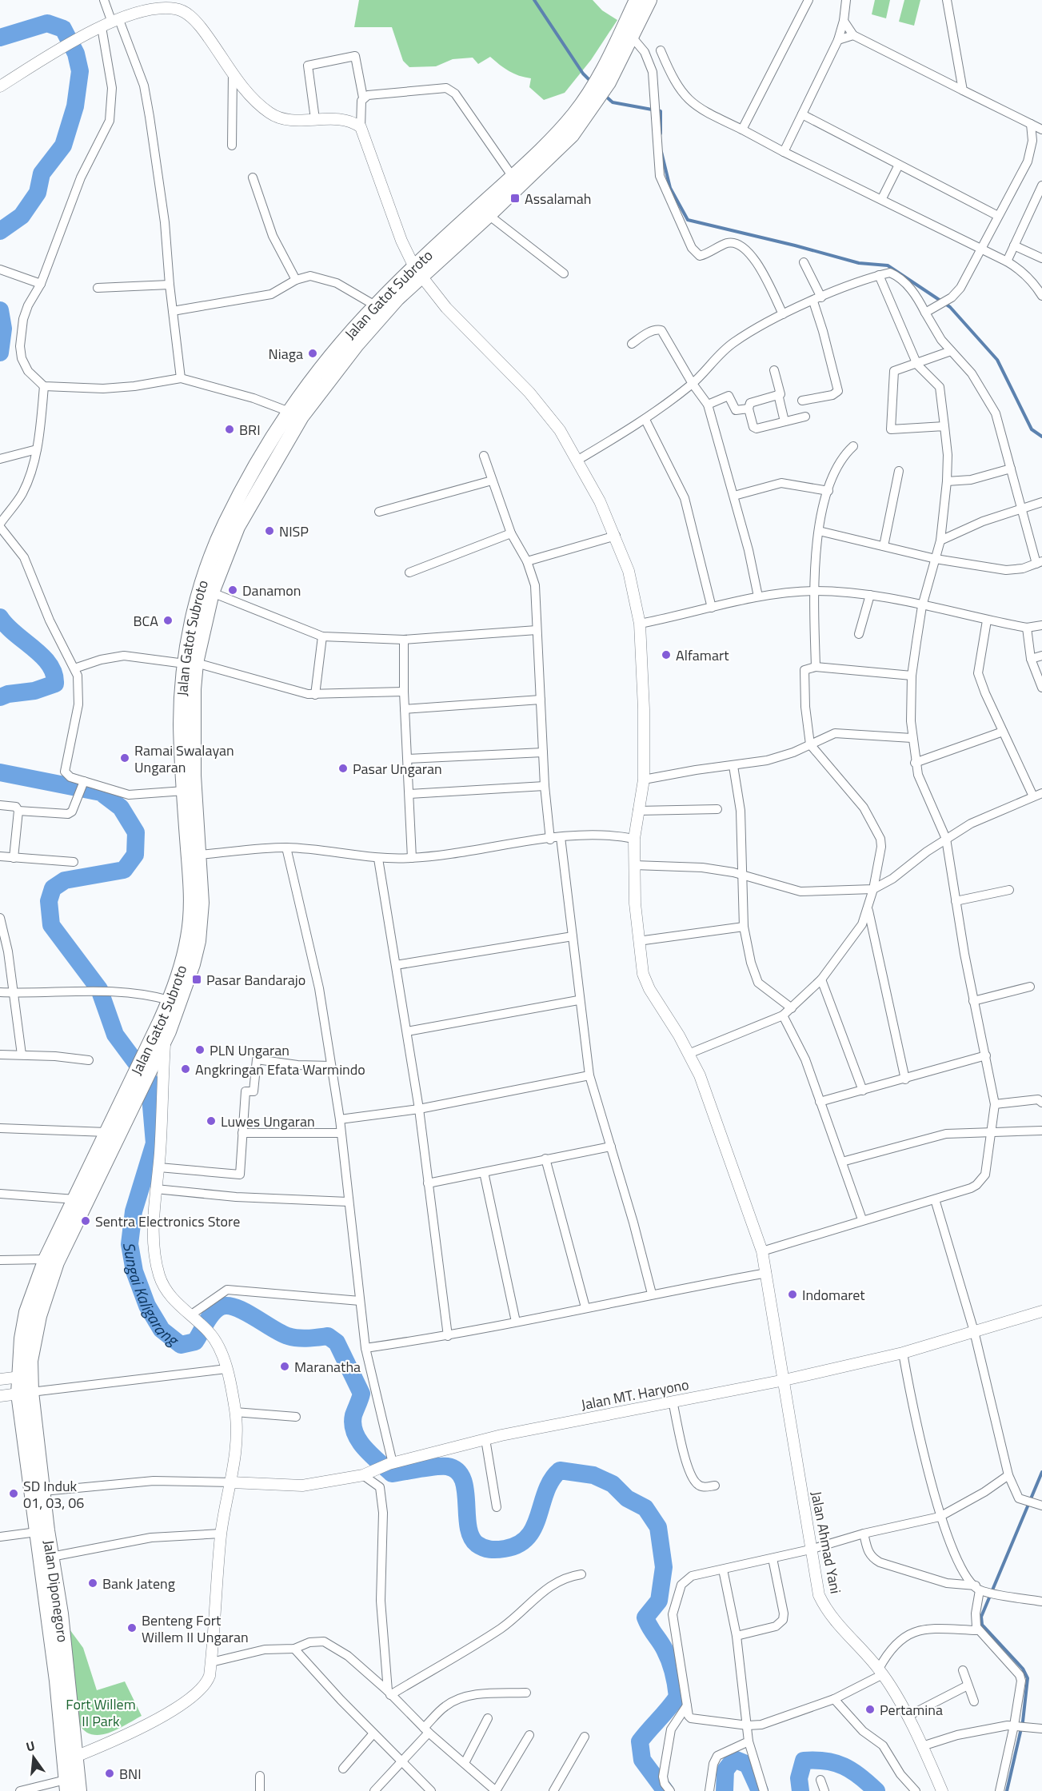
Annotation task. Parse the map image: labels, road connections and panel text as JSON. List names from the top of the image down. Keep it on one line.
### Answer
{"streets":{"highway":["Jalan Gatot Subroto","Jalan Diponegoro"],"street":["Jalan MT. Haryono","Jalan Ahmad Yani"]},"crossings":[["Jalan Gatot Subroto","Jalan Ahmad Yani"],["Jalan Gatot Subroto","Jalan Diponegoro"],["Jalan MT. Haryono","Jalan Ahmad Yani"]],"water":["Sungai Kaligarang"],"parks":["Fort Willem II Park"],"places":{"transit":["Assalamah","Pasar Bandarajo"],"other":["Niaga","BRI","NISP","Danamon","BCA","Alfamart","Ramai Swalayan Ungaran","Pasar Ungaran","PLN Ungaran","Angkringan Efata Warmindo","Luwes Ungaran","Sentra Electronics Store","Indomaret","Maranatha","SD Induk 01, 03, 06","Bank Jateng","Benteng Fort Willem II Ungaran","Pertamina","BNI"]},"north":"top"}
